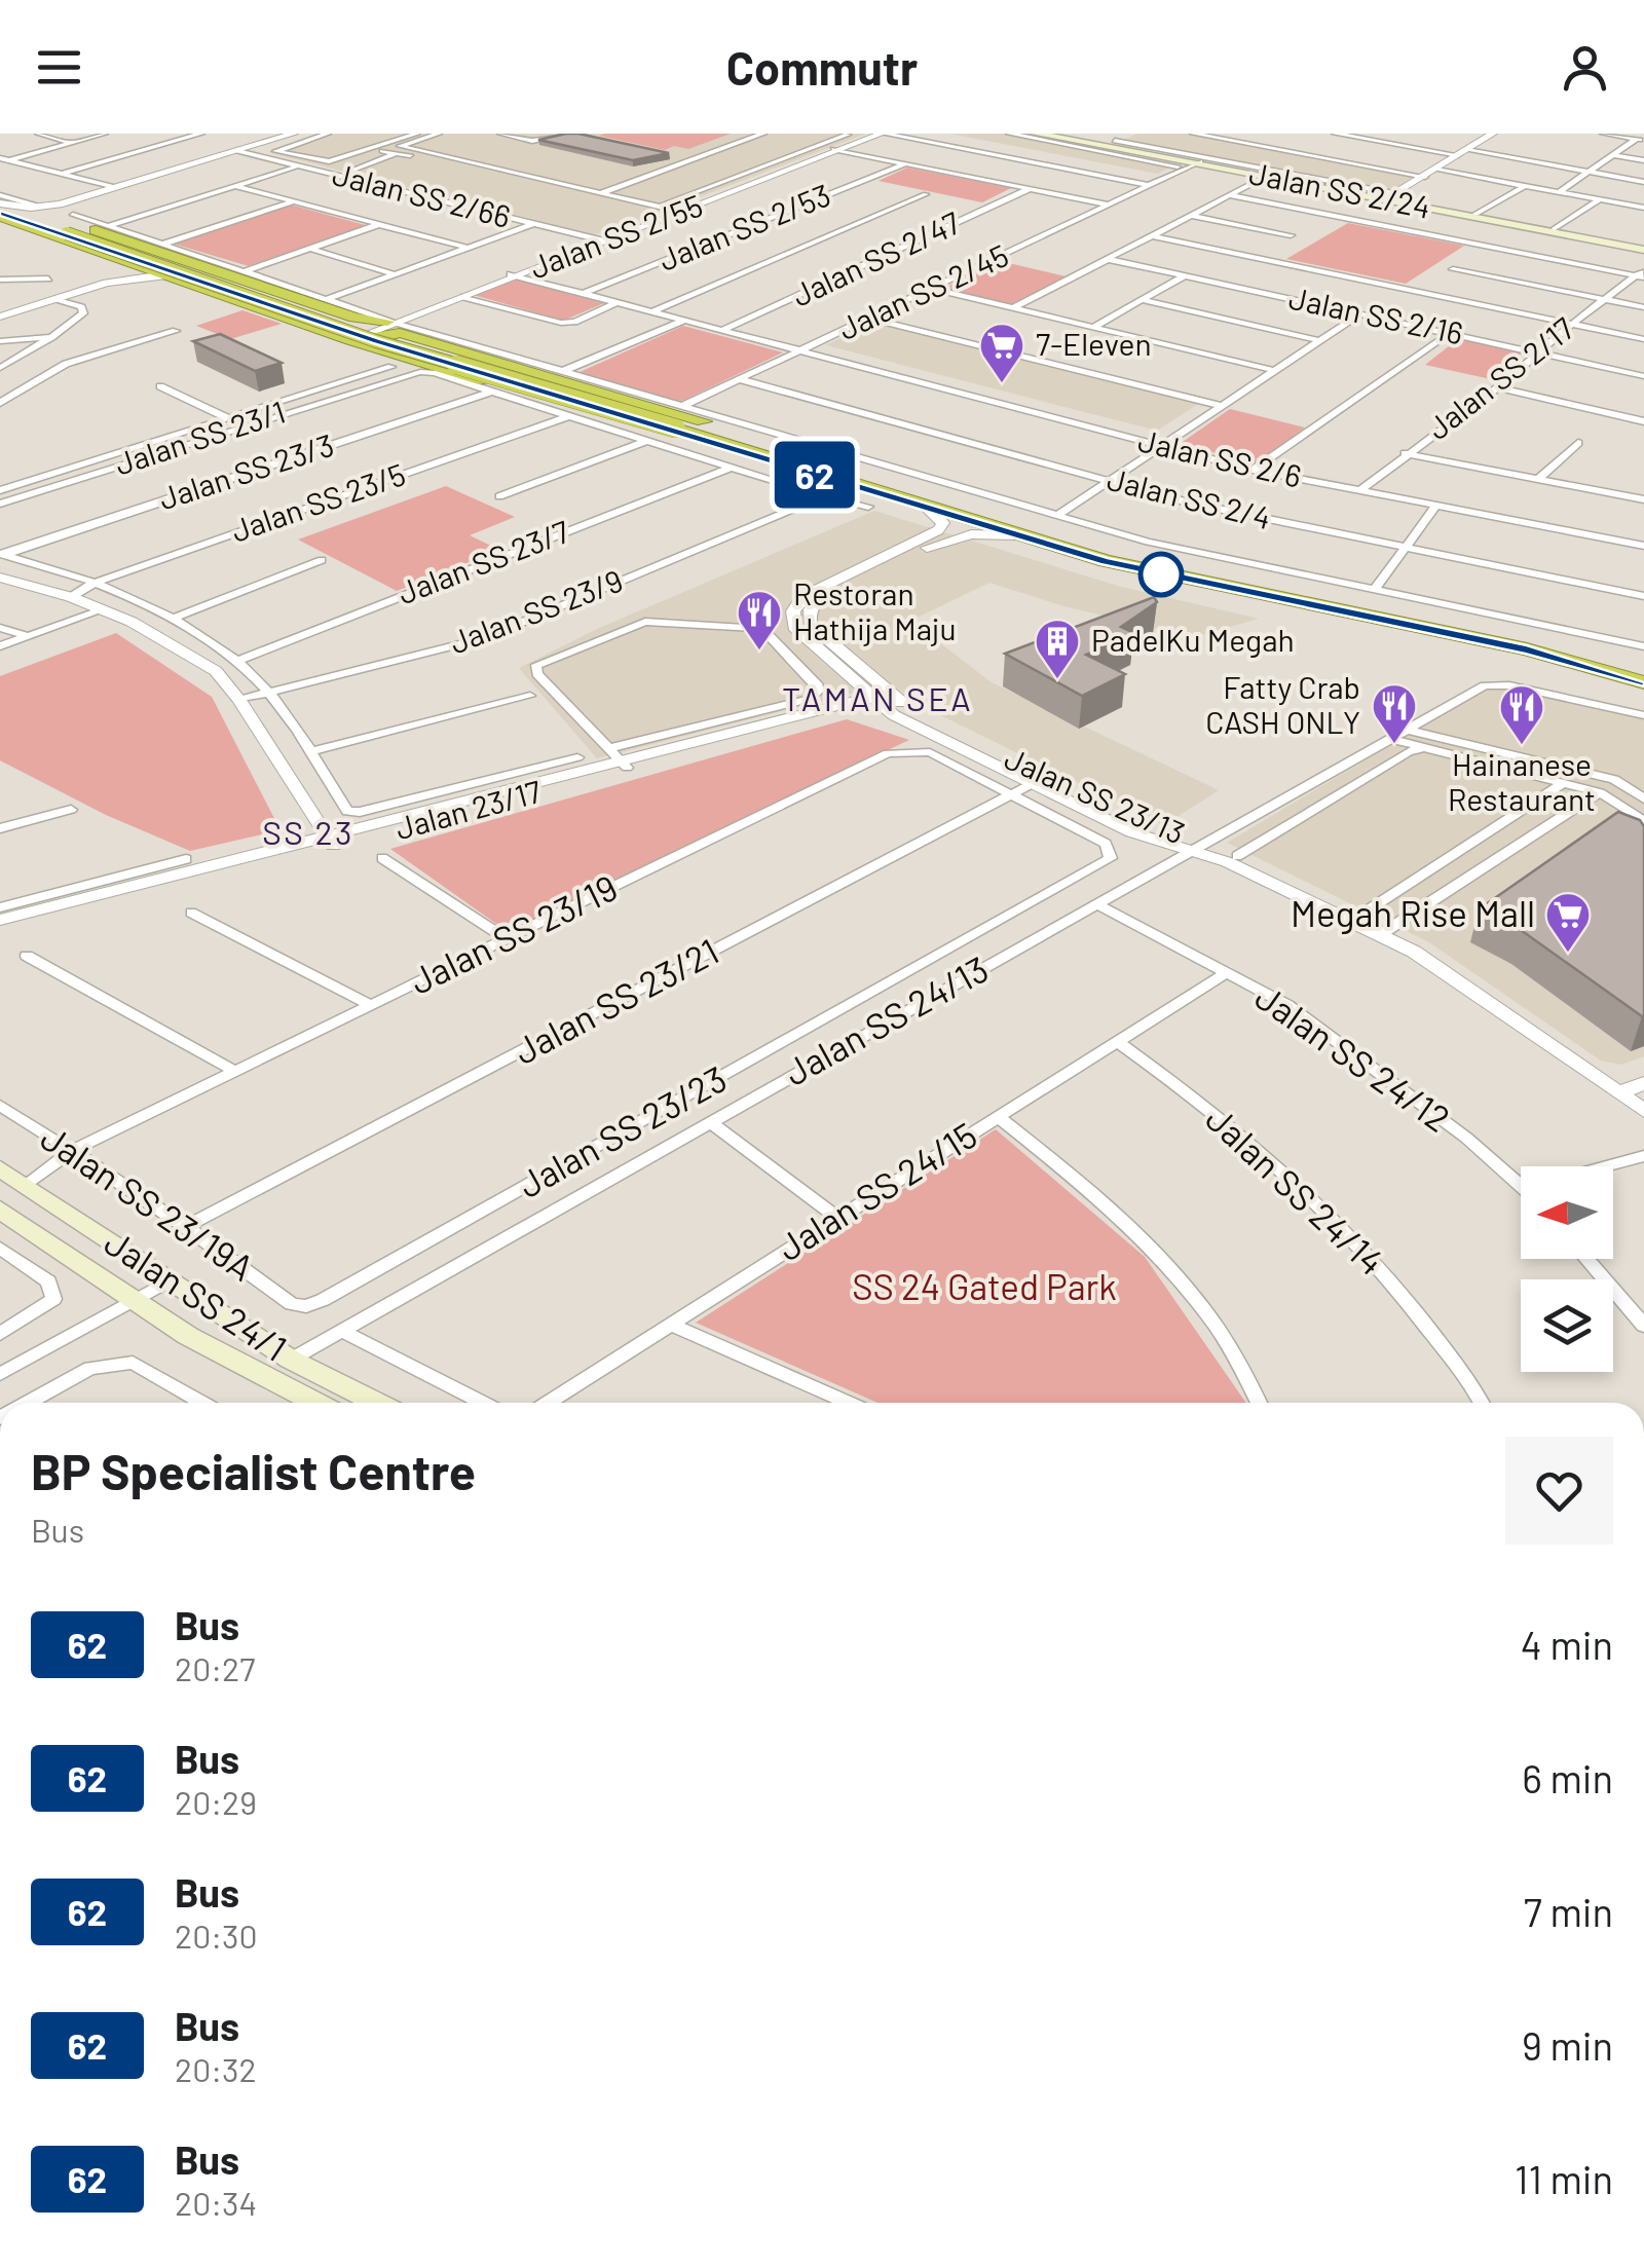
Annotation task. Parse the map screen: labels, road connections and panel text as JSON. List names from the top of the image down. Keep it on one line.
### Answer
{"streets":{"main road":["Jalan SS 2/24","Jalan SS 24/1"],"street":["Jalan SS 2/66","Jalan SS 2/53","Jalan SS 2/55","Jalan SS 2/47","Jalan SS 2/45","Jalan SS 2/16","Jalan SS 2/17","Jalan SS 23/1","Jalan SS 2/6","Jalan SS 23/3","Jalan SS 2/4","Jalan SS 23/5","Jalan SS 23/7","Jalan SS 23/9","Jalan SS 23/13","Jalan 23/17","Jalan SS 23/19","Jalan SS 23/21","Jalan SS 24/13","Jalan SS 24/12","Jalan SS 23/23","Jalan SS 24/14","Jalan SS 24/15","Jalan SS 23/19A"]},"crossings":[["Jalan SS 2/24","Jalan SS 2/45"],["Jalan SS 2/66","Jalan SS 2/55"],["Jalan SS 2/53","Jalan SS 2/6"],["Jalan SS 2/55","Jalan SS 2/6"],["Jalan SS 2/47","Jalan SS 2/6"],["Jalan SS 2/45","Jalan SS 2/6"],["Jalan SS 2/45","Jalan SS 2/4"],["Jalan SS 2/16","Jalan SS 2/17"],["Jalan SS 2/17","Jalan SS 2/6"],["Jalan SS 23/1","Jalan SS 23/3"],["Jalan SS 23/13","Jalan 23/17"],["Jalan SS 23/13","Jalan SS 23/21"],["Jalan SS 23/13","Jalan SS 24/13"],["Jalan SS 23/19","Jalan SS 23/21"],["Jalan SS 23/19","Jalan SS 23/23"],["Jalan SS 23/19","Jalan SS 23/19A"],["Jalan SS 23/19","Jalan SS 24/1"],["Jalan SS 23/21","Jalan SS 23/23"],["Jalan SS 23/21","Jalan SS 23/19A"],["Jalan SS 24/13","Jalan SS 24/12"],["Jalan SS 24/13","Jalan SS 24/1"],["Jalan SS 24/12","Jalan SS 24/15"],["Jalan SS 23/23","Jalan SS 23/19A"],["Jalan SS 24/14","Jalan SS 24/15"]],"districts":["TAMAN SEA","SS 23"],"parks":["SS 24 Gated Park"],"places":{"supermarket":["7-Eleven","Megah Rise Mall"],"restaurant":["Restoran Hathija Maju","Fatty Crab CASH ONLY","Hainanese Restaurant"],"building":["PadelKu Megah"]},"lines":["bus line 62"],"north":"left","page":{"header":"Commutr","on_map":"62","heading":["BP Specialist Centre","Bus"],"list":[{"mark":"62","name":"Bus","note":"20:27","value":"4 min"},{"mark":"62","name":"Bus","note":"20:29","value":"6 min"},{"mark":"62","name":"Bus","note":"20:30","value":"7 min"},{"mark":"62","name":"Bus","note":"20:32","value":"9 min"},{"mark":"62","name":"Bus","note":"20:34","value":"11 min"}]}}
